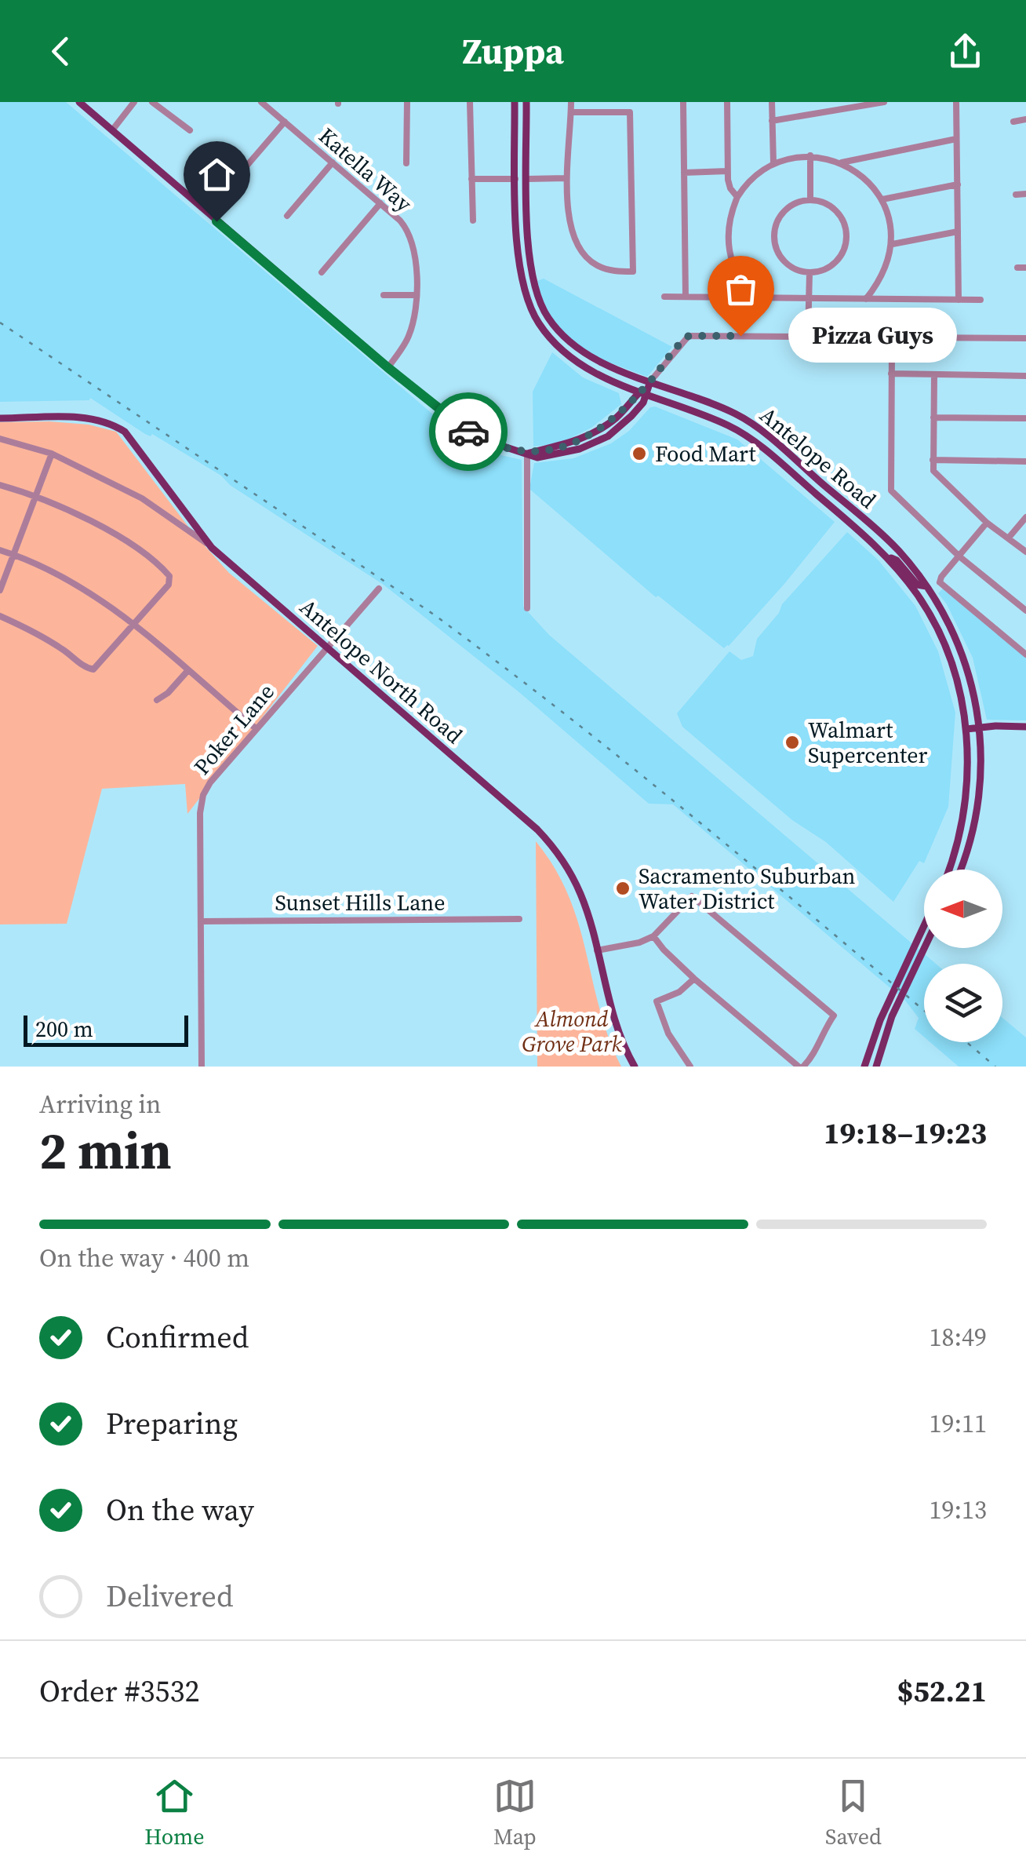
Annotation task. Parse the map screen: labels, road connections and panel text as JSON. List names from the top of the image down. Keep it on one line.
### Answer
{"streets":{"main road":["Antelope Road","Antelope North Road"],"street":["Katella Way","Poker Lane","Sunset Hills Lane"]},"crossings":[["Antelope North Road","Poker Lane"],["Poker Lane","Sunset Hills Lane"]],"parks":["Almond Grove Park"],"places":["Pizza Guys","Food Mart","Walmart Supercenter","Sacramento Suburban Water District"],"scale_bar":"200 m","north":"left","page":{"header":"Zuppa","bubble":"Pizza Guys","scale":"200 m","heading":["2 min","Arriving in","19:18–19:23"],"panel":["Order #3532","$52.21"],"bar":"On the way · 400 m","list":[["Confirmed","18:49"],["Preparing","19:11"],["On the way","19:13"],"Delivered"],"tabs":["Home","Map","Saved"]}}
